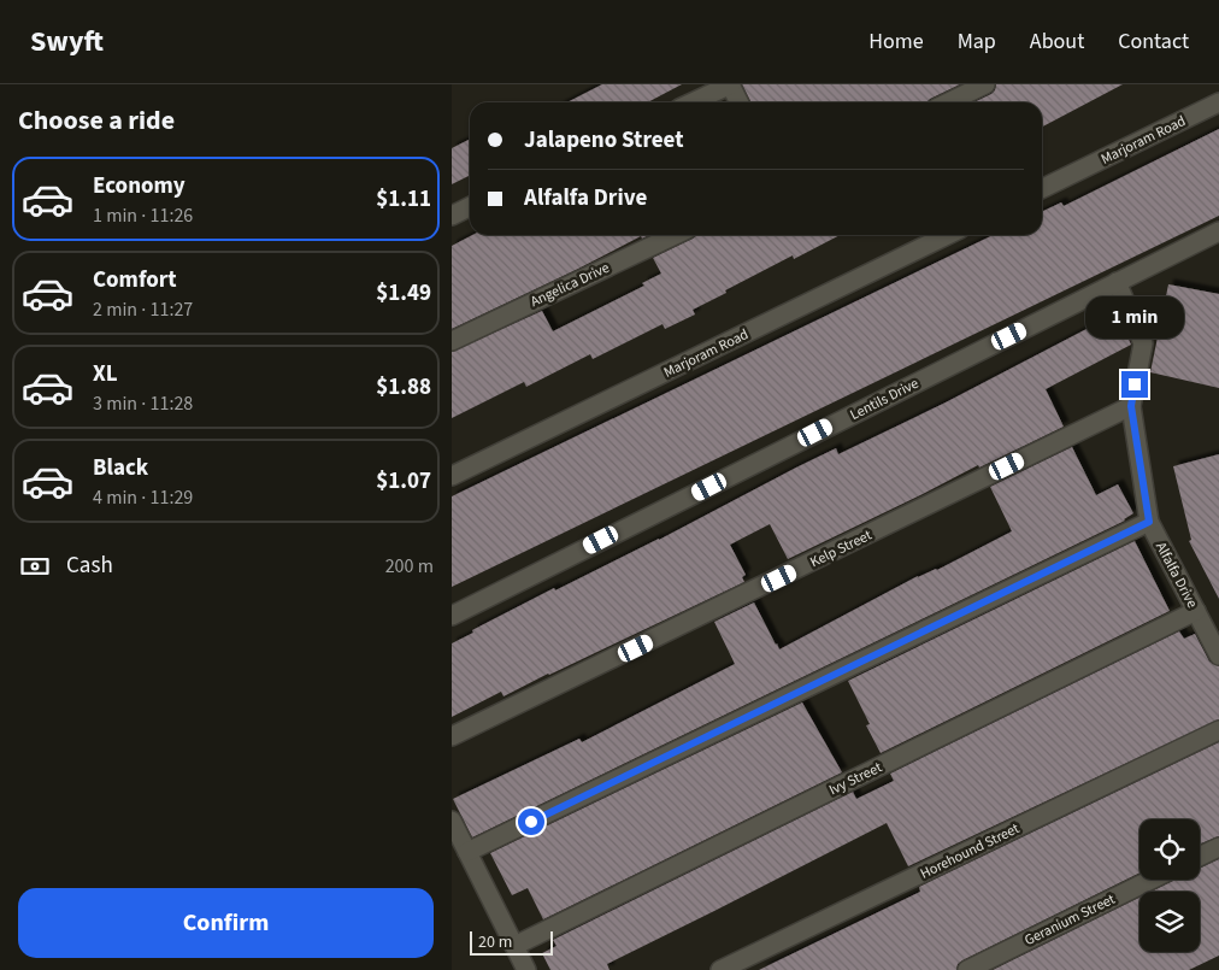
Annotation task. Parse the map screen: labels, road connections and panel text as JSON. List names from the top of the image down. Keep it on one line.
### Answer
{"streets":{"street":["Marjoram Road","Angelica Drive","Lentils Drive","Kelp Street","Alfalfa Drive","Ivy Street","Horehound Street","Geranium Street"]},"crossings":[["Lentils Drive","Alfalfa Drive"],["Kelp Street","Alfalfa Drive"],["Alfalfa Drive","Ivy Street"]],"scale_bar":"20 m","page":{"header":"Swyft","nav":["Home","Map","About","Contact"],"heading":"Choose a ride","banner":["Jalapeno Street","Alfalfa Drive"],"list":[{"name":"Economy","note":"1 min · 11:26","value":"$1.11"},{"name":"Comfort","note":"2 min · 11:27","value":"$1.49"},{"name":"XL","note":"3 min · 11:28","value":"$1.88"},{"name":"Black","note":"4 min · 11:29","value":"$1.07"}],"bubble":"1 min","pay":["Cash","200 m"],"buttons":"Confirm","scale":"20 m"}}
